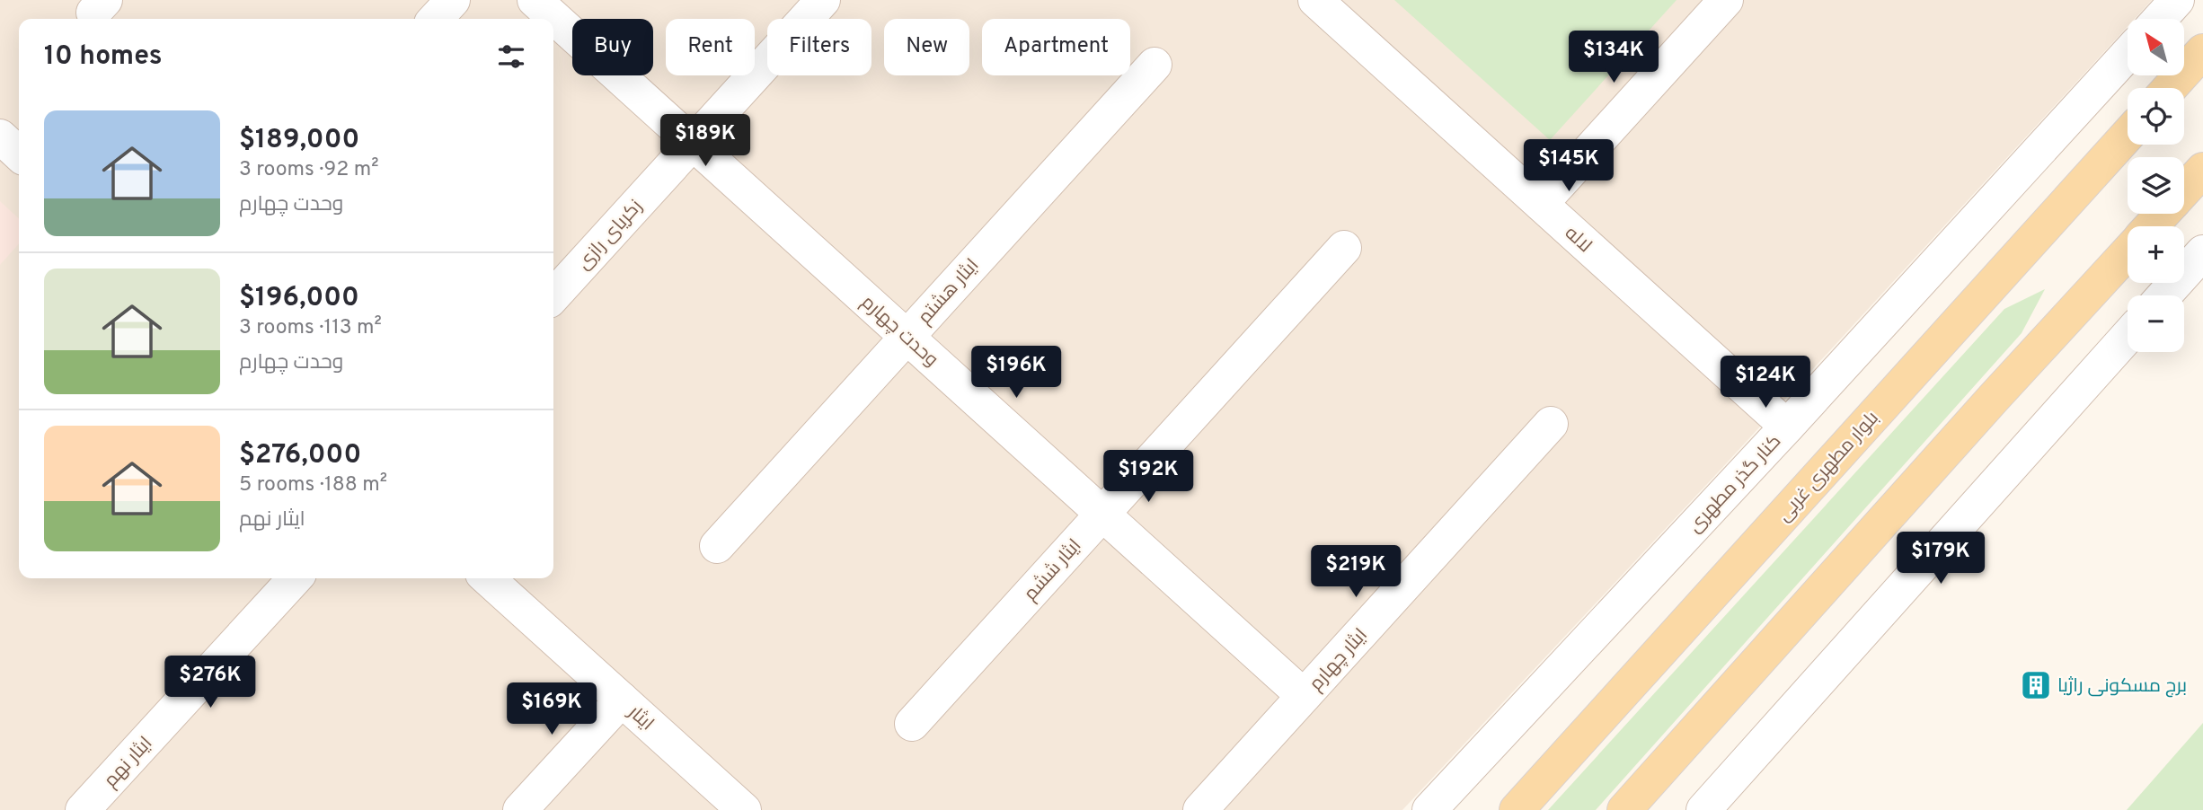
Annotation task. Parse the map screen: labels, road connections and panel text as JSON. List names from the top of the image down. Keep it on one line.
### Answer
{"streets":{"main road":["بلوار مطهری غربی"],"street":["زکریای رازی","لاله","ایثار هشتم","وحدت چهارم","کنار گذر مطهری","ایثار ششم","ایثار چهارم","ایثار","ایثار نهم"]},"crossings":[["زکریای رازی","وحدت چهارم"],["لاله","کنار گذر مطهری"],["ایثار هشتم","وحدت چهارم"],["وحدت چهارم","ایثار ششم"],["وحدت چهارم","ایثار چهارم"]],"places":{"building":["برج مسکونی راژیا"]},"north":"top left","page":{"map_buttons":["+","−"],"chip":["Buy","Rent","Filters","New","Apartment"],"heading":"10 homes","price":["$134K","$189K","$145K","$196K","$124K","$192K","$179K","$219K","$276K","$169K"],"list":[{"name":"$189,000","note":"3 rooms · 92 m² · وحدت چهارم"},{"name":"$196,000","note":"3 rooms · 113 m² · وحدت چهارم"},{"name":"$276,000","note":"5 rooms · 188 m² · ایثار نهم"}]}}
